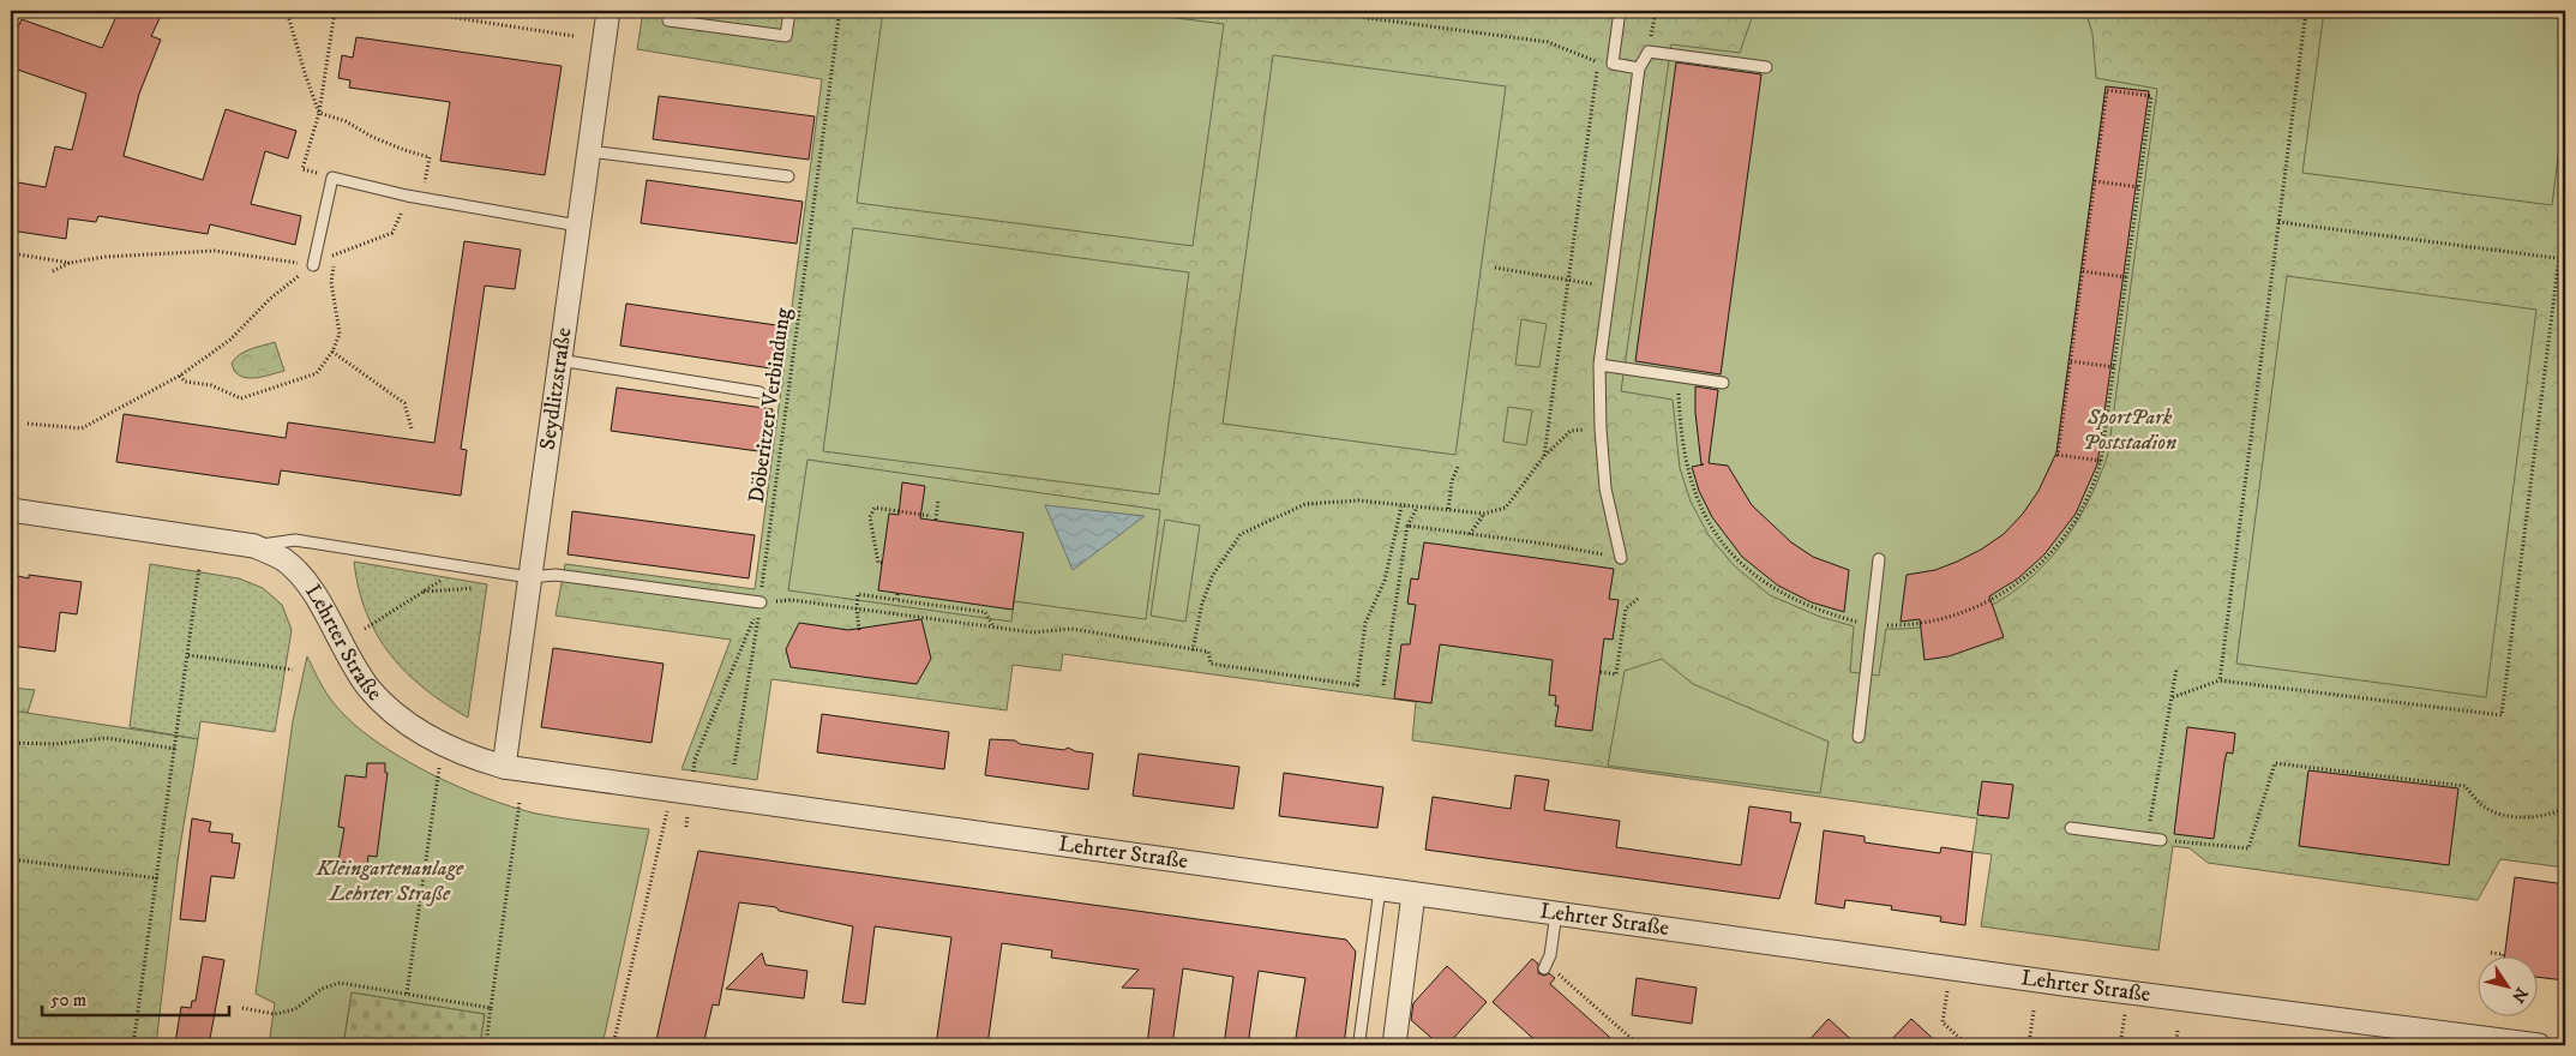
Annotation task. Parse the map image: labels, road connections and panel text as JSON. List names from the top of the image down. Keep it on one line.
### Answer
{"streets":{"street":["Seydlitzstraße","Lehrter Straße"],"path":["Döberitzer Verbindung"]},"crossings":[["Seydlitzstraße","Lehrter Straße"],["Döberitzer Verbindung","Lehrter Straße"]],"parks":["SportPark Poststadion","Kleingartenanlage Lehrter Straße"],"scale_bar":"50 m","north":"bottom right"}
